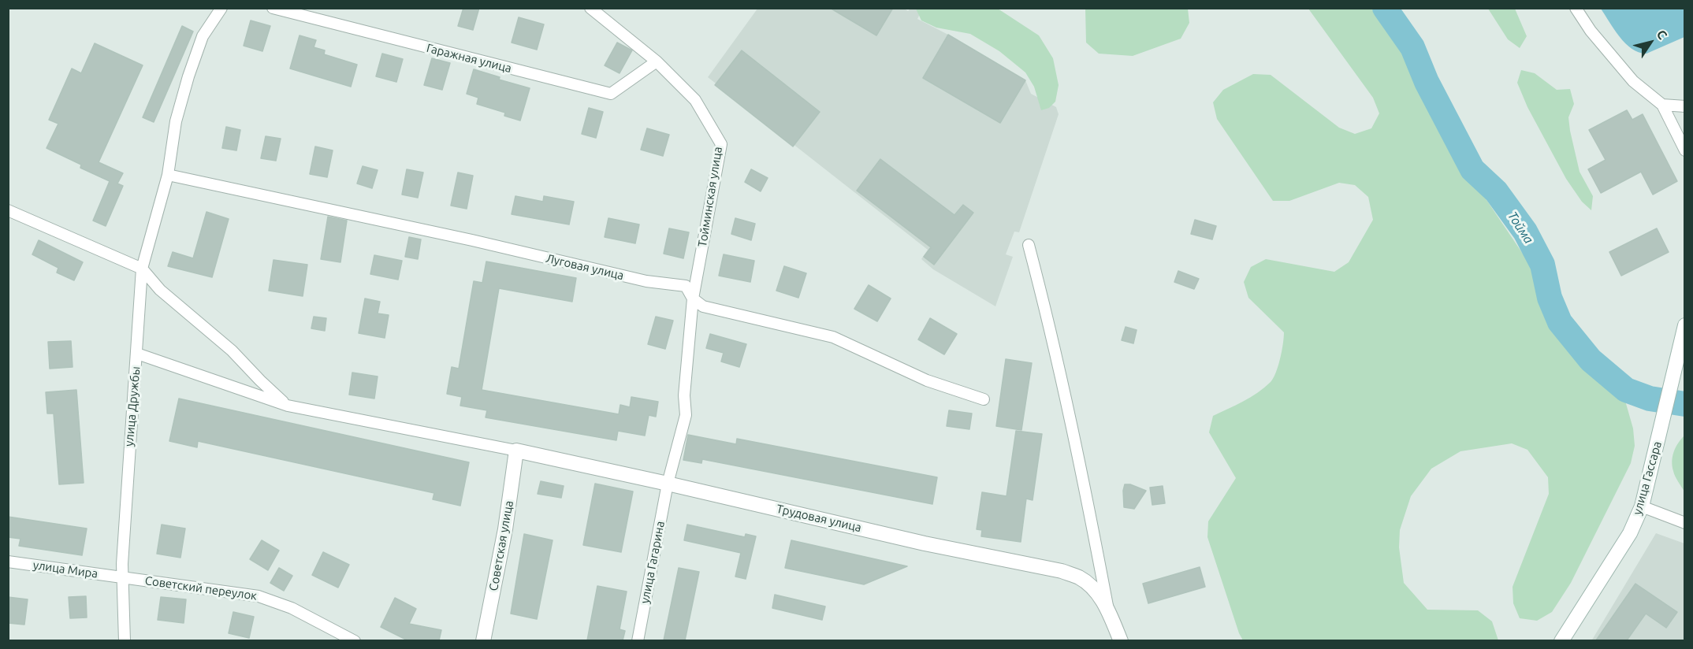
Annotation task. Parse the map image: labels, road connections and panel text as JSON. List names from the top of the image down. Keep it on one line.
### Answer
{"streets":{"street":["Гаражная улица","Тойминская улица","Луговая улица","улица Дружбы","улица Гассара","Трудовая улица","Советская улица","улица Гагарина","улица Мира","Советский переулок"]},"crossings":[["Гаражная улица","Тойминская улица"],["Тойминская улица","Луговая улица"],["Тойминская улица","Трудовая улица"],["Тойминская улица","улица Гагарина"],["Луговая улица","улица Дружбы"],["улица Дружбы","улица Мира"],["улица Дружбы","Советский переулок"],["Трудовая улица","Советская улица"],["Трудовая улица","улица Гагарина"],["улица Мира","Советский переулок"]],"water":["Тойма"],"north":"top right"}
